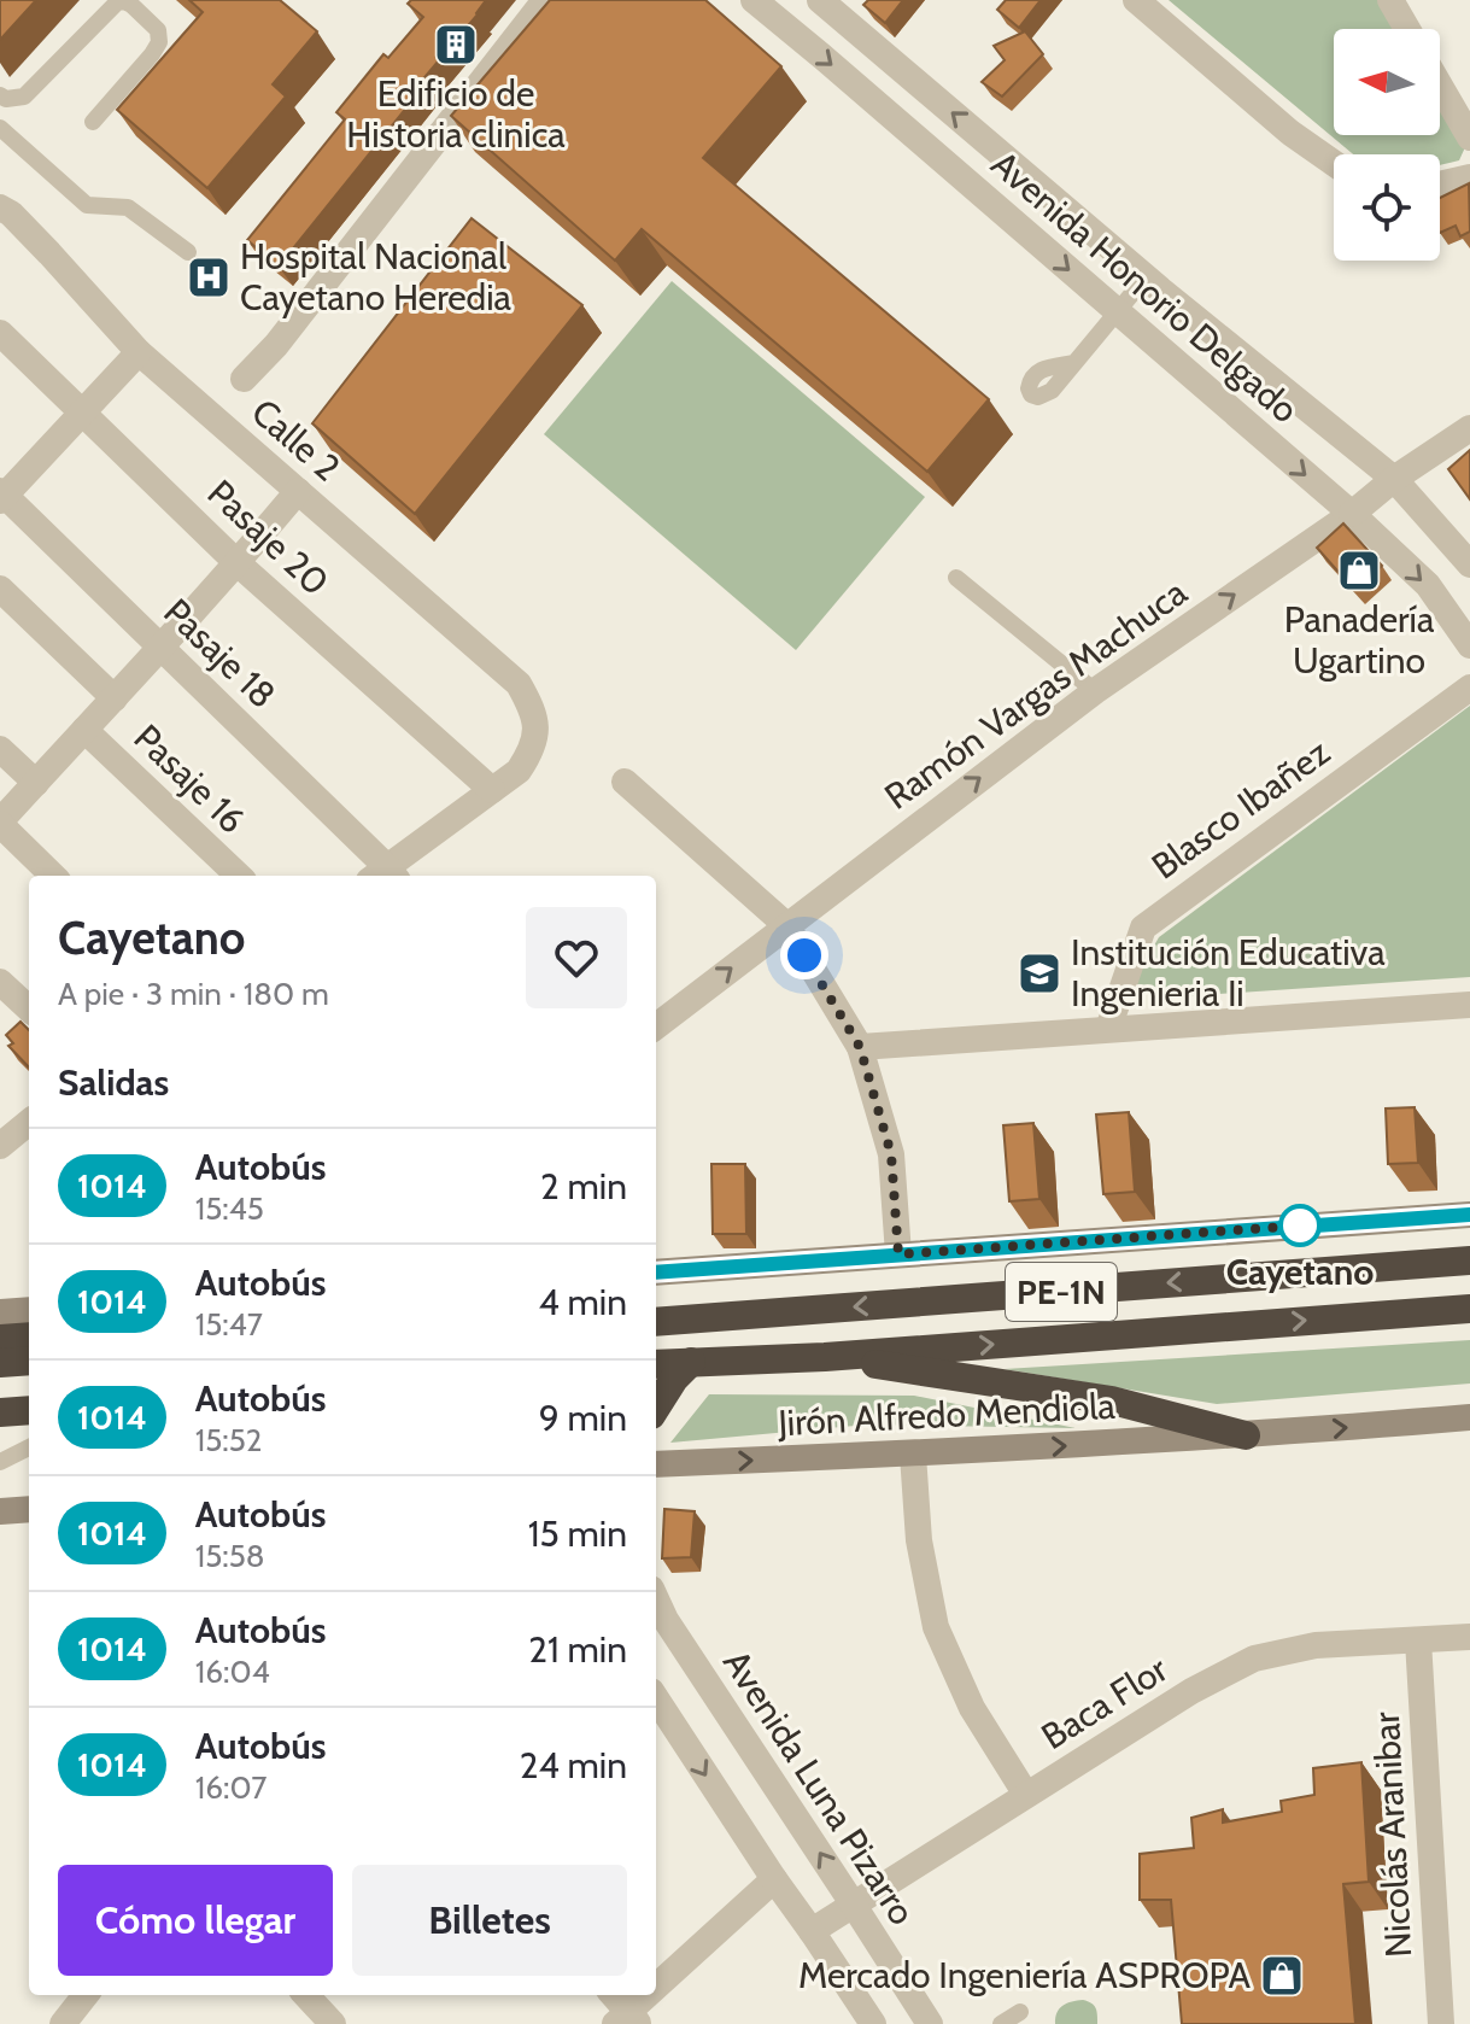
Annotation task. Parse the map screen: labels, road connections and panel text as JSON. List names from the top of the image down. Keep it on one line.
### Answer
{"streets":{"highway":["PE-1N"],"main road":["Jirón Alfredo Mendiola"],"street":["Avenida Honorio Delgado","Calle 2","Pasaje 20","Pasaje 18","Ramón Vargas Machuca","Pasaje 16","Blasco Ibañez","Baca Flor","Avenida Luna Pizarro","Nicolás Aranibar"]},"crossings":[["Avenida Honorio Delgado","Ramón Vargas Machuca"],["Calle 2","Pasaje 20"],["Baca Flor","Avenida Luna Pizarro"],["Baca Flor","Nicolás Aranibar"]],"one_way":["Ramón Vargas Machuca"],"places":{"building":["Edificio de Historia clinica"],"hospital":["Hospital Nacional Cayetano Heredia"],"shop":["Panadería Ugartino","Mercado Ingeniería ASPROPA"],"school or university":["Institución Educativa Ingenieria Ii"],"other":["Cayetano"]},"lines":["bus line 1014"],"north":"left","page":{"heading":[["Cayetano","A pie · 3 min · 180 m"],"Salidas"],"list":[{"mark":"1014","name":"Autobús","note":"15:45","value":"2 min"},{"mark":"1014","name":"Autobús","note":"15:47","value":"4 min"},{"mark":"1014","name":"Autobús","note":"15:52","value":"9 min"},{"mark":"1014","name":"Autobús","note":"15:58","value":"15 min"},{"mark":"1014","name":"Autobús","note":"16:04","value":"21 min"},{"mark":"1014","name":"Autobús","note":"16:07","value":"24 min"}],"buttons":["Cómo llegar","Billetes"]}}
